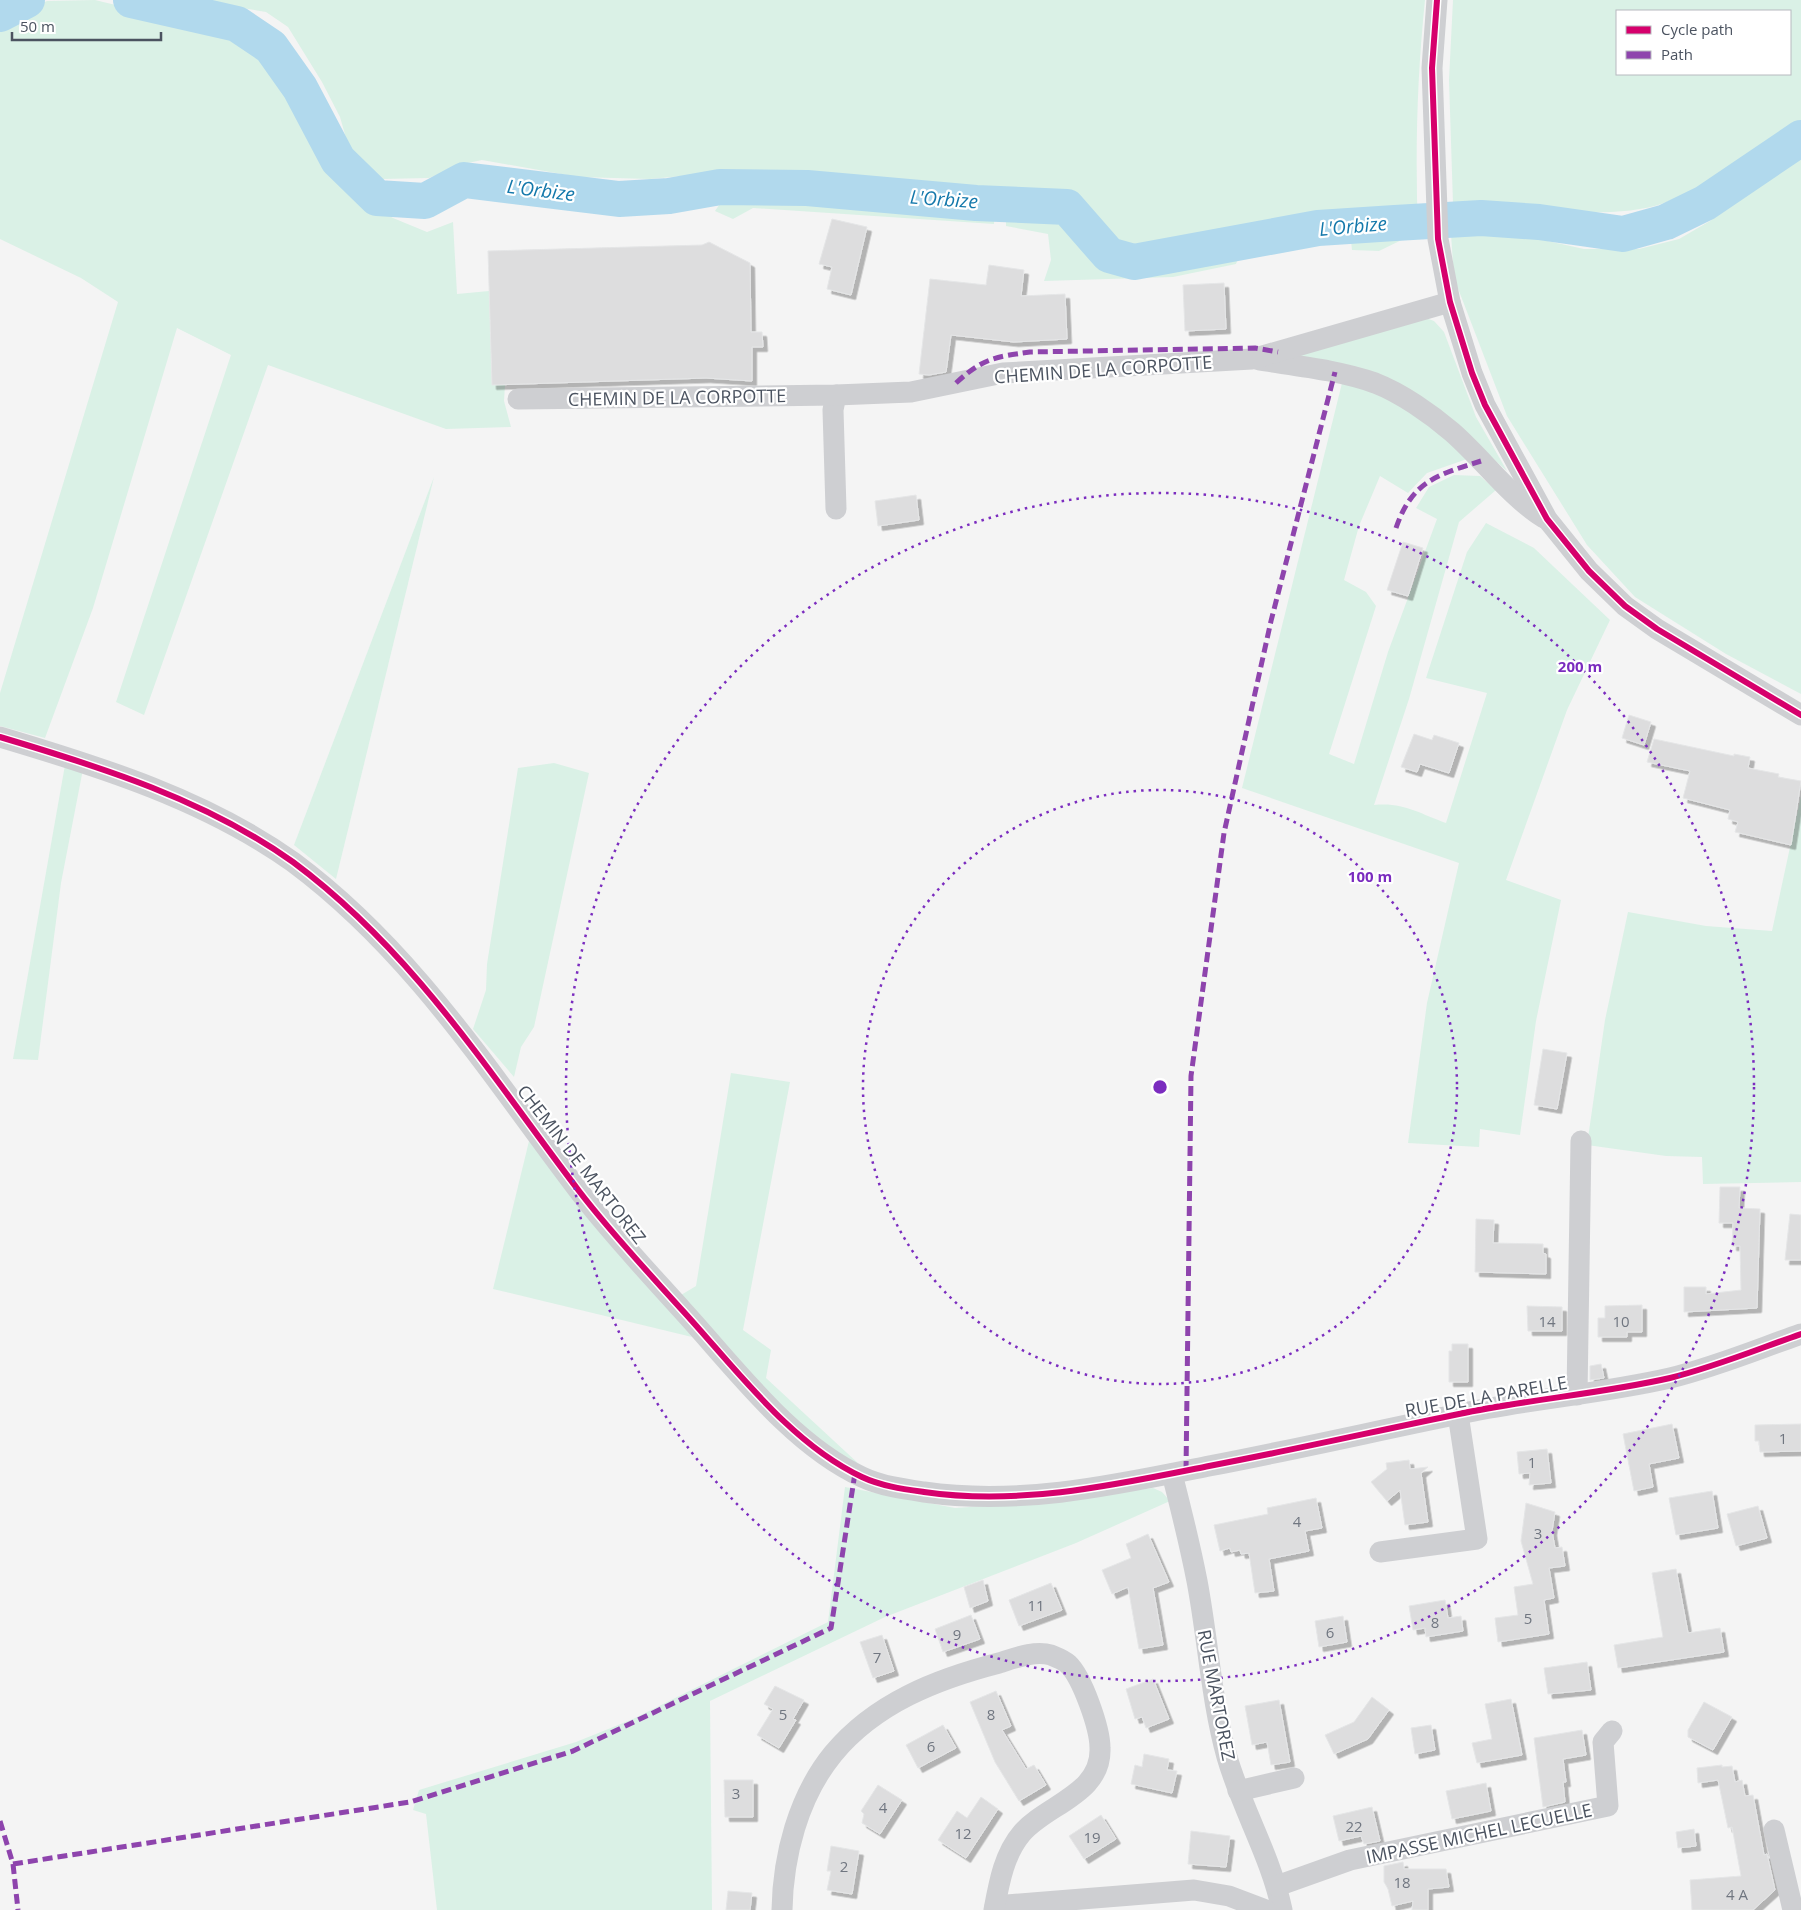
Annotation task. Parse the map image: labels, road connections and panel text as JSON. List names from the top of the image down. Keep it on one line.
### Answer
{"streets":{"street":["CHEMIN DE LA CORPOTTE","CHEMIN DE MARTOREZ","RUE DE LA PARELLE","RUE MARTOREZ","IMPASSE MICHEL LECUELLE"]},"crossings":[["CHEMIN DE MARTOREZ","RUE DE LA PARELLE"],["CHEMIN DE MARTOREZ","RUE MARTOREZ"],["RUE DE LA PARELLE","RUE MARTOREZ"],["RUE MARTOREZ","IMPASSE MICHEL LECUELLE"]],"water":["L'Orbize"],"house_numbers":["14","10","1","1","4","3","11","5","8","6","9","7","5","8","6","3","4","22","12","19","2","18","4 A"],"legend":["Cycle path","Path"],"scale_bar":"50 m","rings":["200 m","100 m"]}
